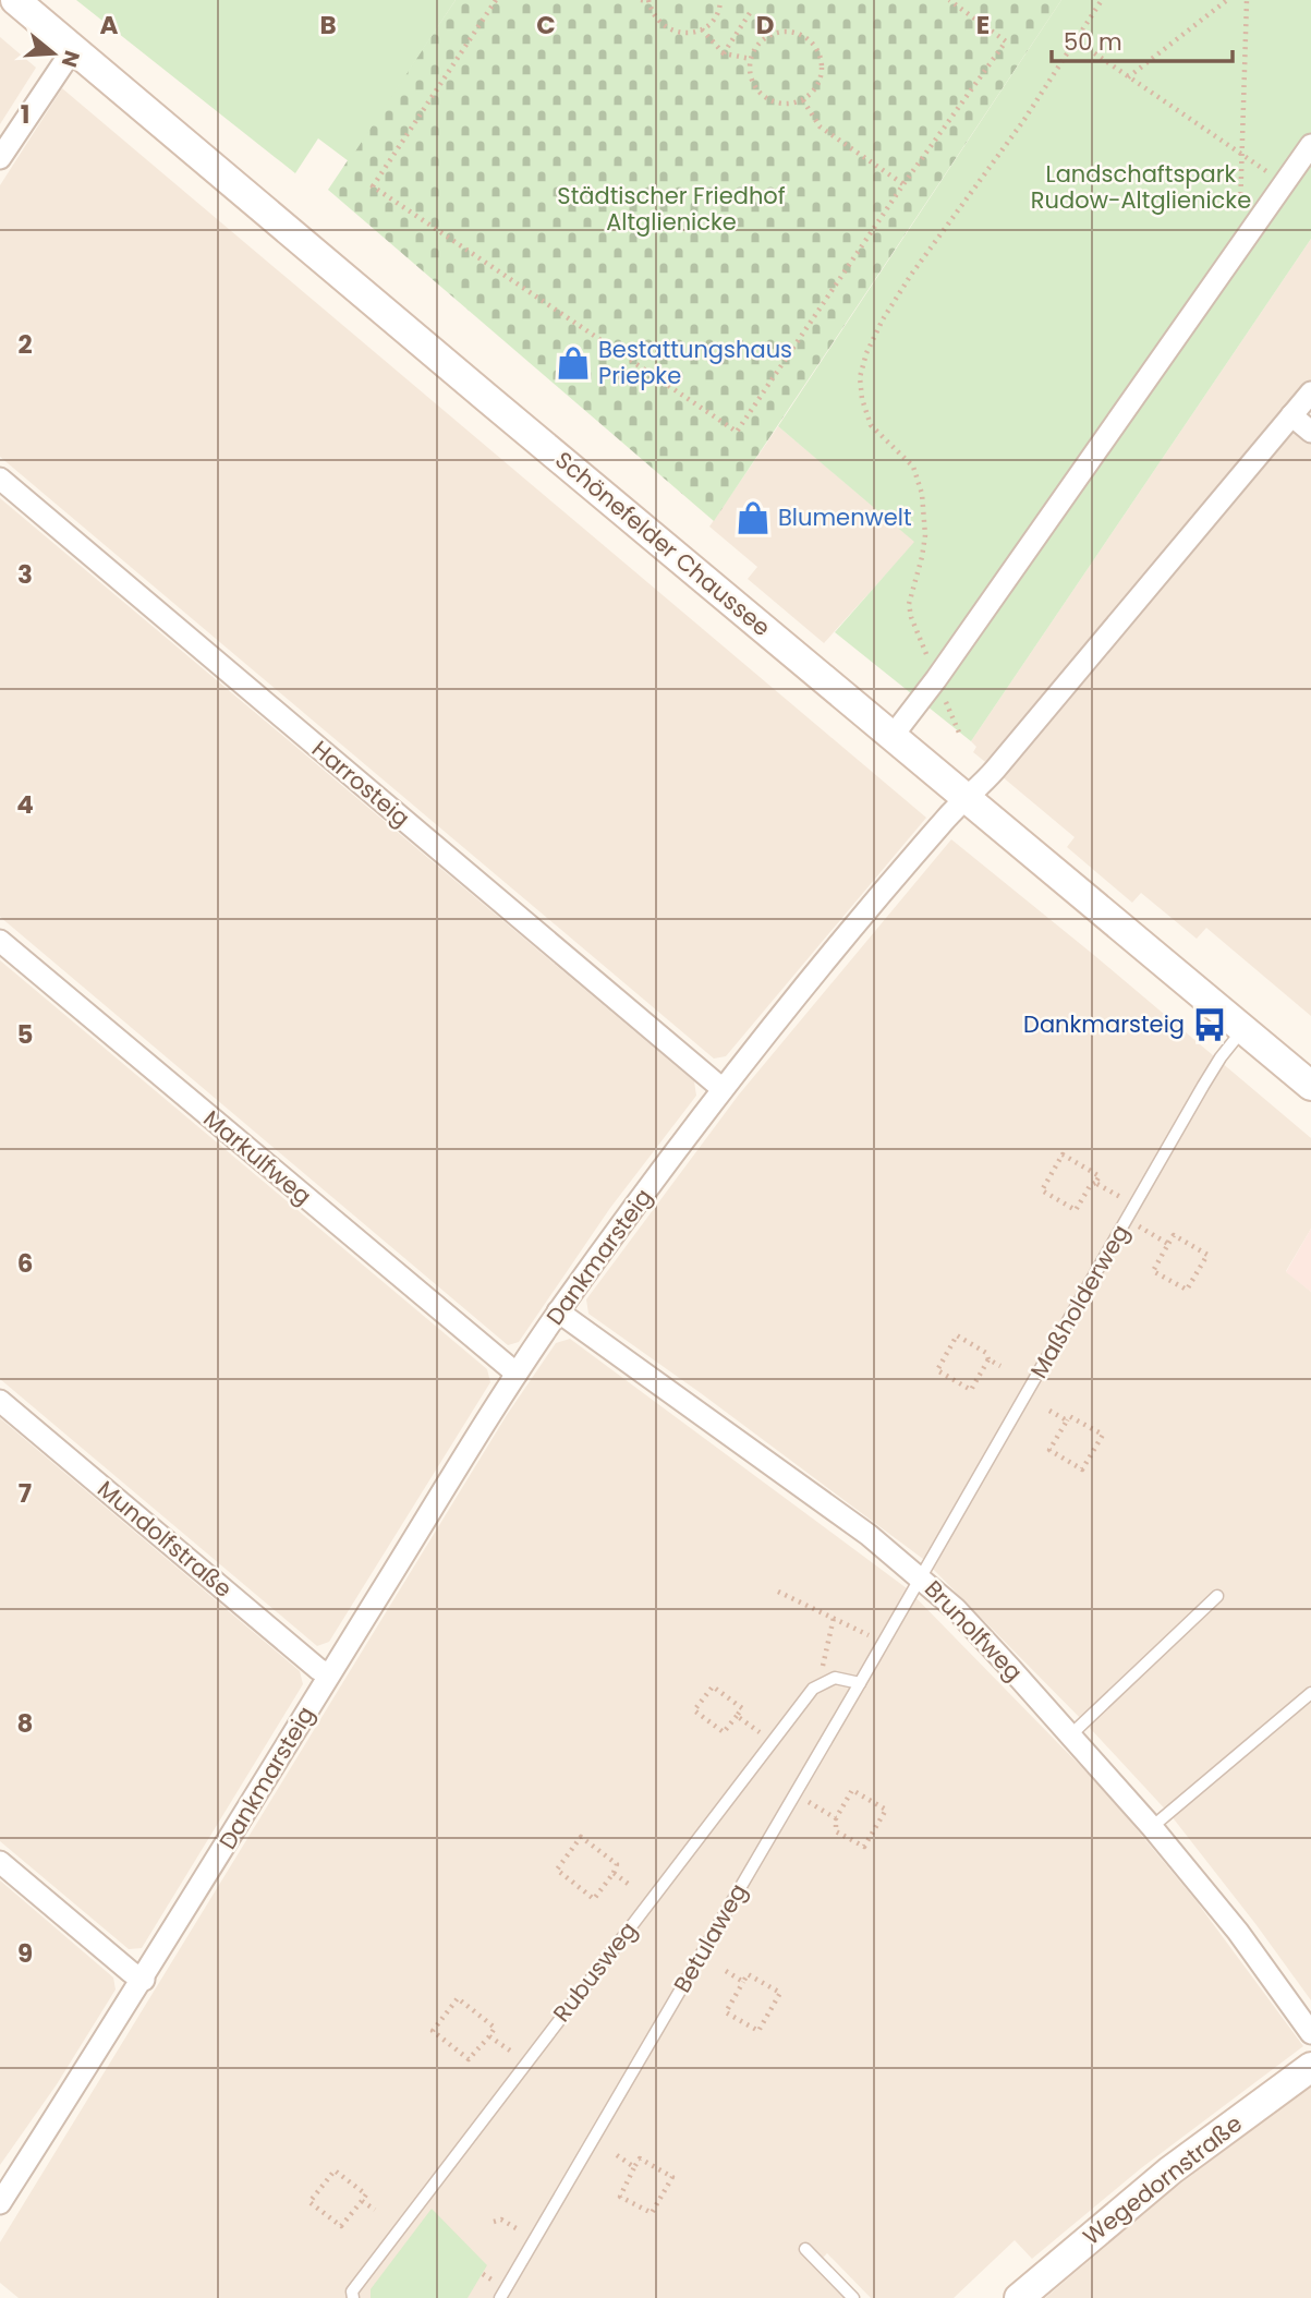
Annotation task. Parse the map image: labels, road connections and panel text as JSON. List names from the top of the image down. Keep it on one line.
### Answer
{"streets":{"main road":["Schönefelder Chaussee","Wegedornstraße"],"street":["Harrosteig","Markulfweg","Dankmarsteig","Mundolfstraße","Brunolfweg"],"lane":["Maßholderweg","Betulaweg","Rubusweg"]},"crossings":[["Schönefelder Chaussee","Dankmarsteig"],["Schönefelder Chaussee","Maßholderweg"],["Harrosteig","Dankmarsteig"],["Markulfweg","Dankmarsteig"],["Dankmarsteig","Mundolfstraße"],["Dankmarsteig","Brunolfweg"],["Maßholderweg","Brunolfweg"],["Maßholderweg","Betulaweg"],["Brunolfweg","Betulaweg"]],"parks":["Landschaftspark Rudow-Altglienicke","Städtischer Friedhof Altglienicke"],"places":{"shop":["Bestattungshaus Priepke","Blumenwelt"],"bus stop":["Dankmarsteig"]},"scale_bar":"50 m","north":"right","grid":{"columns":["A","B","C","D","E"],"rows":["1","2","3","4","5","6","7","8","9"]}}
